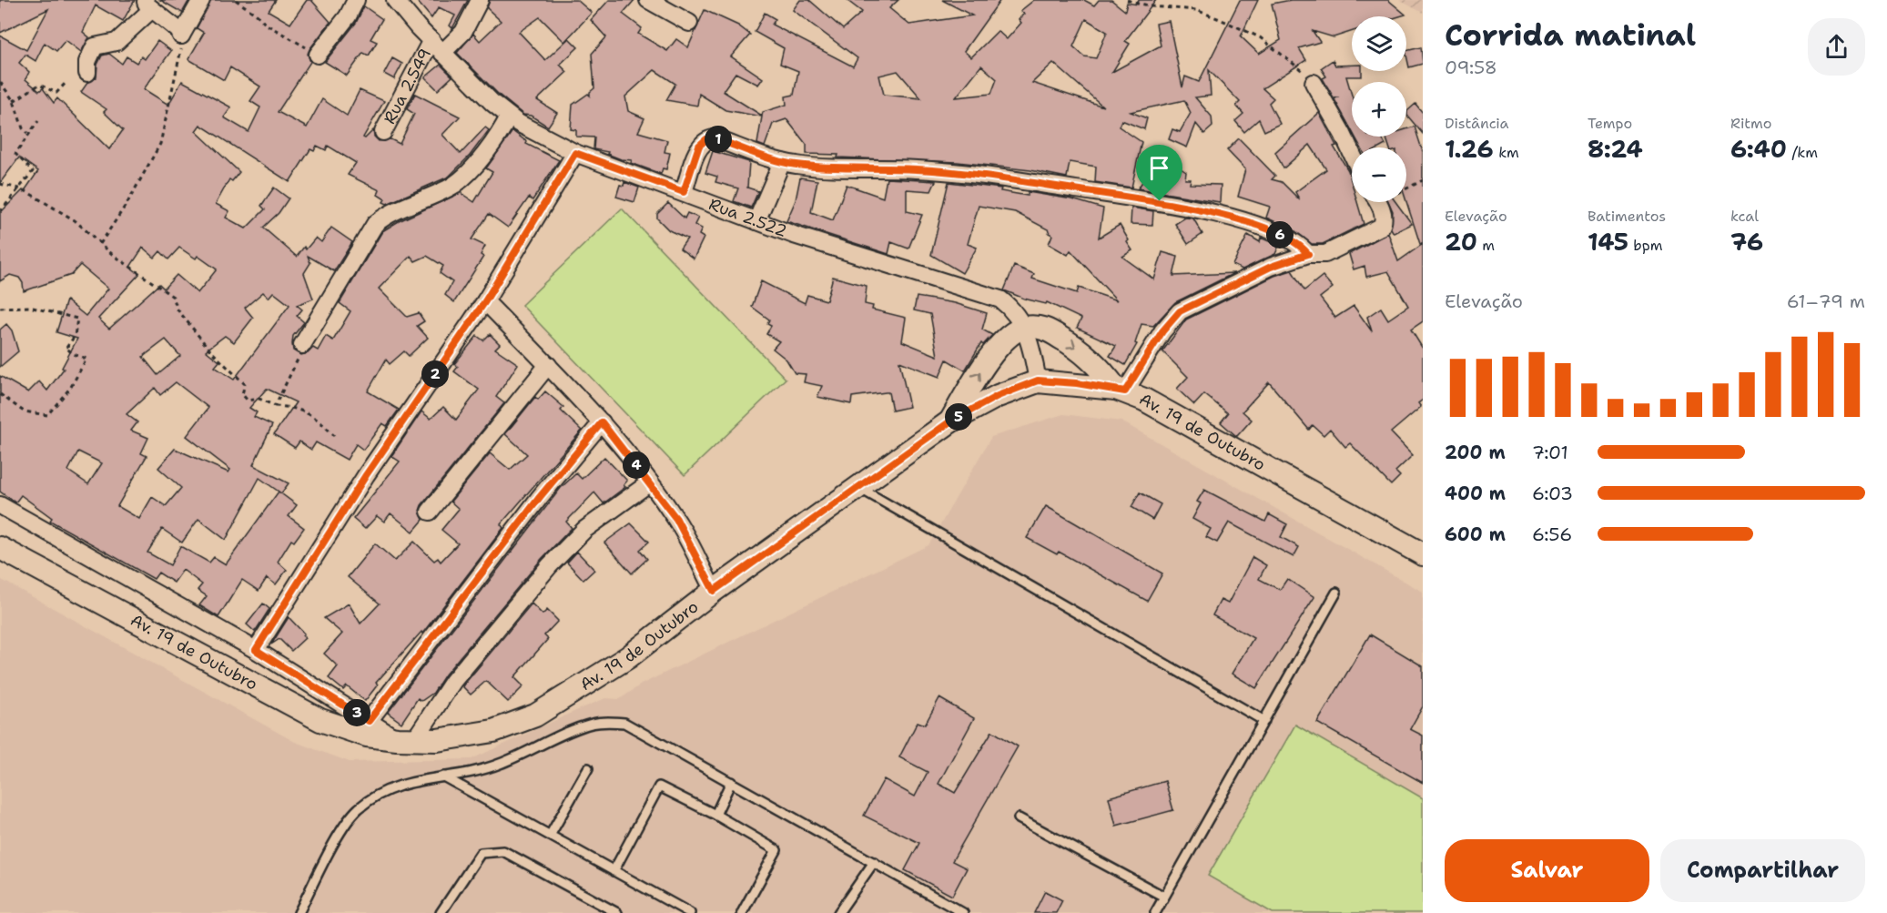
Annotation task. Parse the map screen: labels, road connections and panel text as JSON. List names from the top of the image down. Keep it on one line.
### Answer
{"streets":{"street":["Rua 2.549","Rua 2.522","Av. 19 de Outubro"]},"crossings":[["Rua 2.549","Rua 2.522"],["Rua 2.522","Av. 19 de Outubro"]],"page":{"heading":["Corrida matinal","09:58"],"map_buttons":["+","−"],"stats":[["Distância","1.26 km"],["Tempo","8:24"],["Ritmo","6:40 /km"],["Elevação","20 m"],["Batimentos","145 bpm"],["kcal","76"]],"pins":["1","6","2","5","4","3"],"chart":["Elevação","61–79 m"],"list":[{"name":"200 m","note":"7:01"},{"name":"400 m","note":"6:03"},{"name":"600 m","note":"6:56"}],"buttons":["Salvar","Compartilhar"]}}
